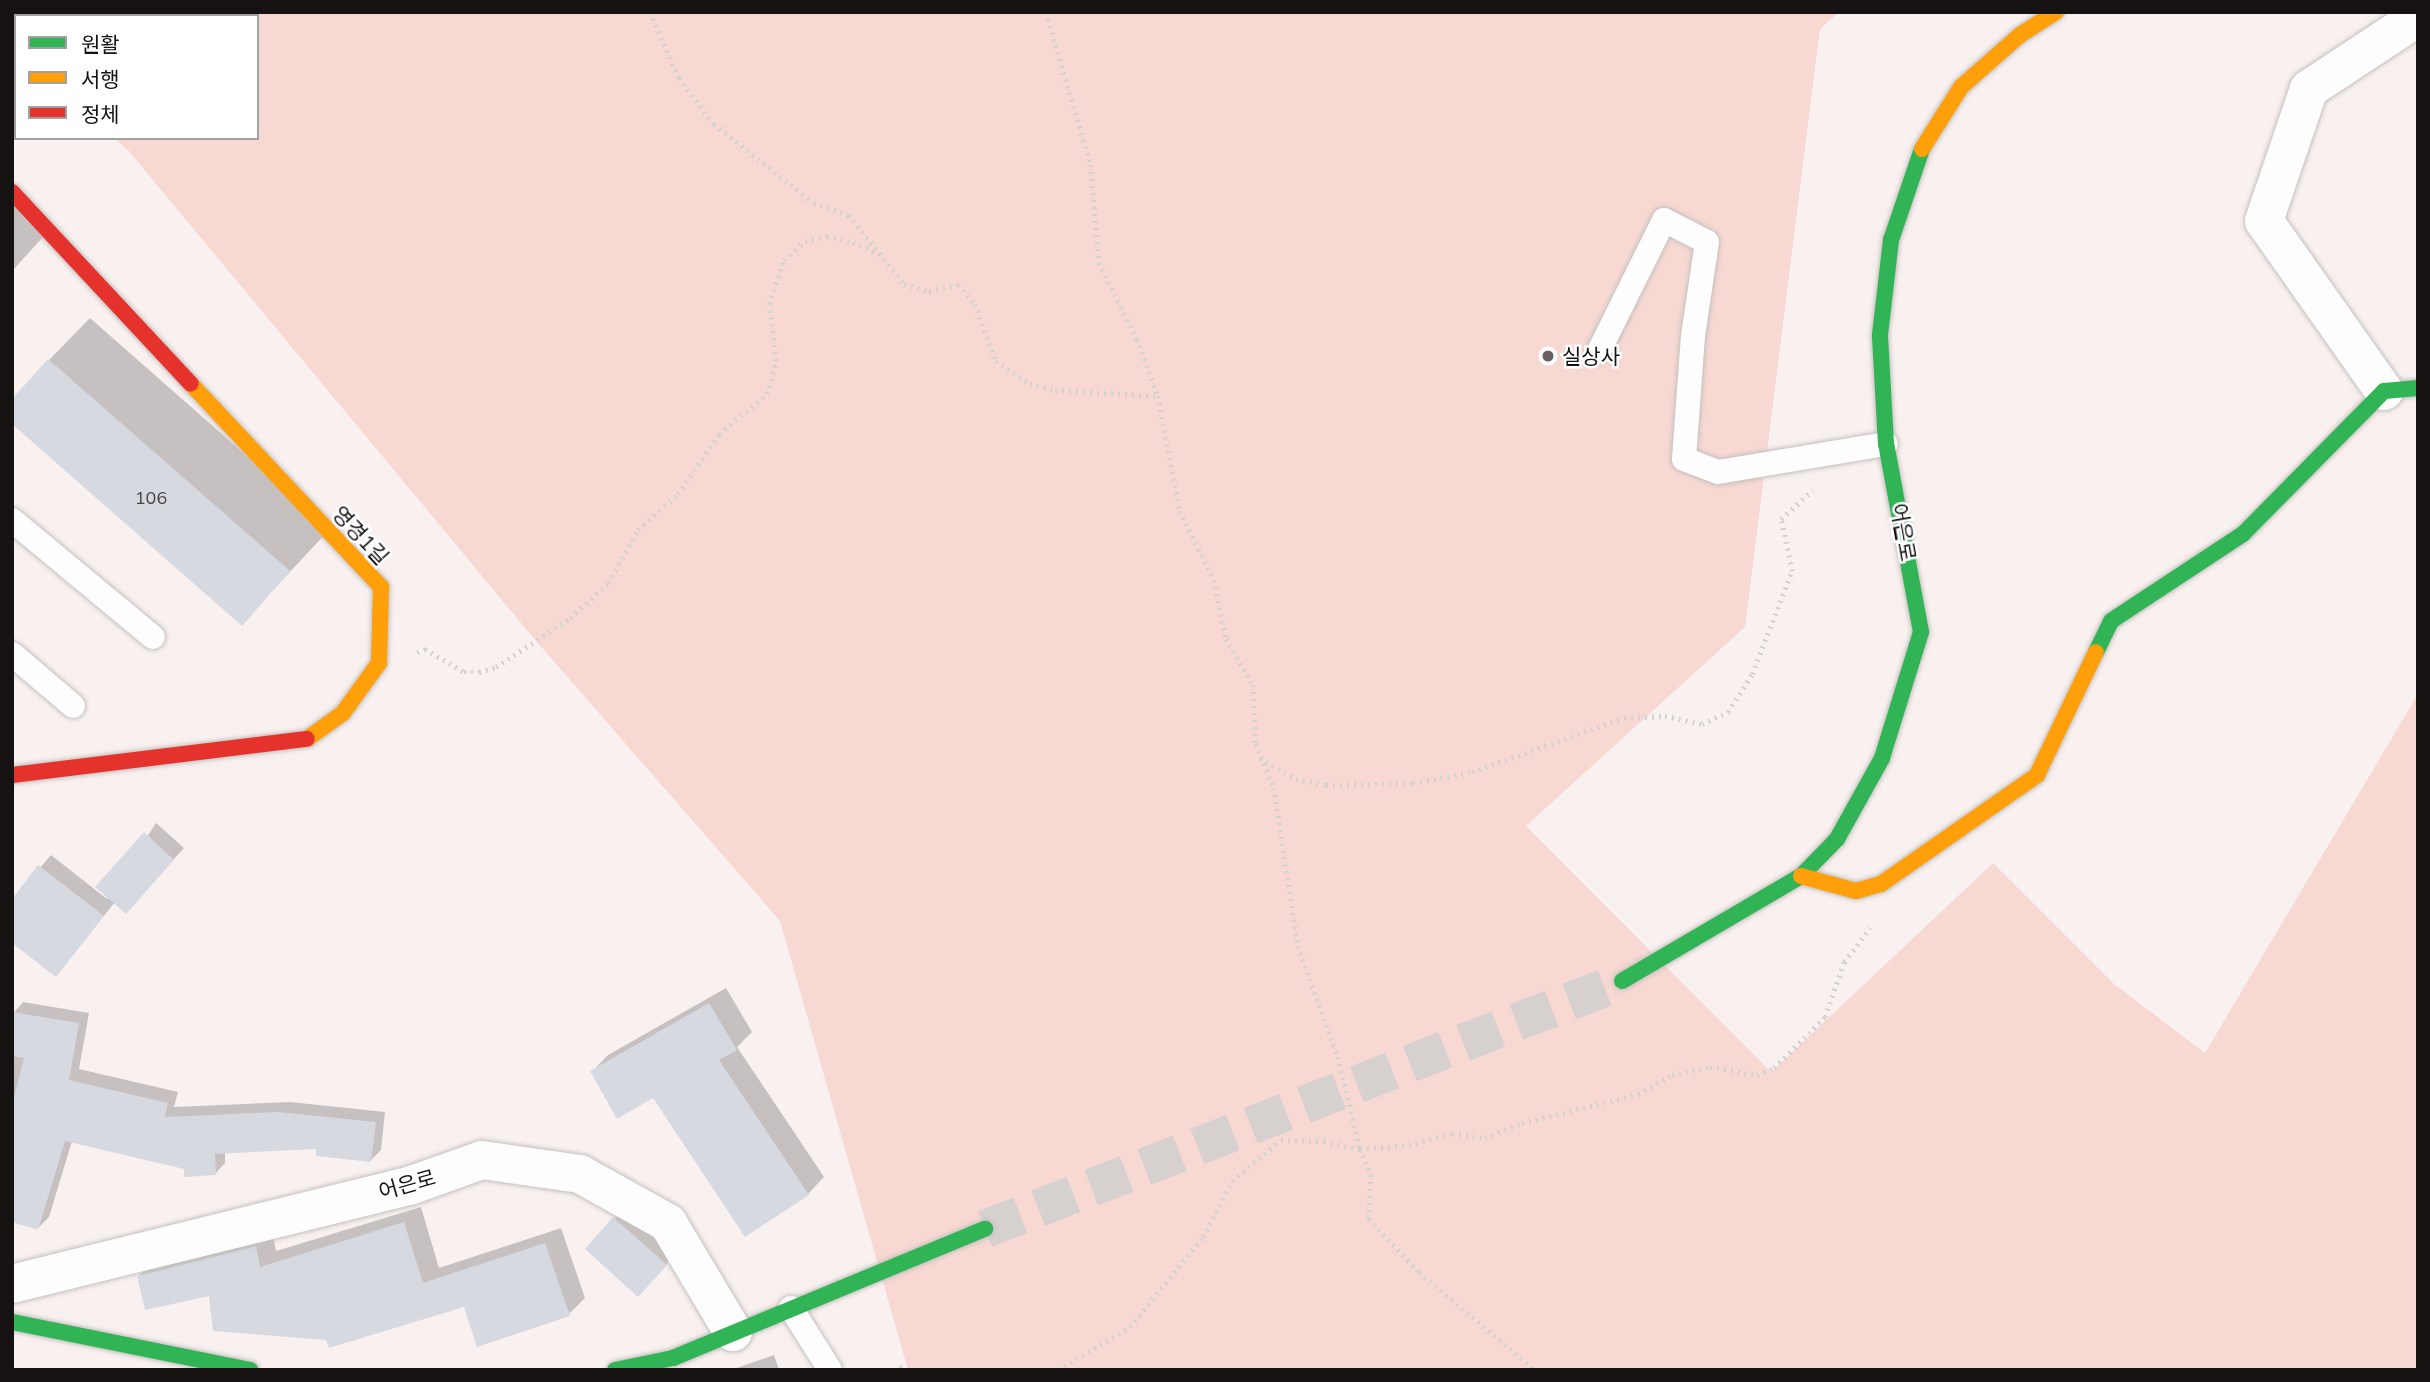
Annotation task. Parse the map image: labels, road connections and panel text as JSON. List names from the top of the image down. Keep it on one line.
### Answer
{"streets":{"street":["어은로","영경1길"]},"places":["실상사"],"house_numbers":["106"],"legend":["원활","서행","정체"]}
